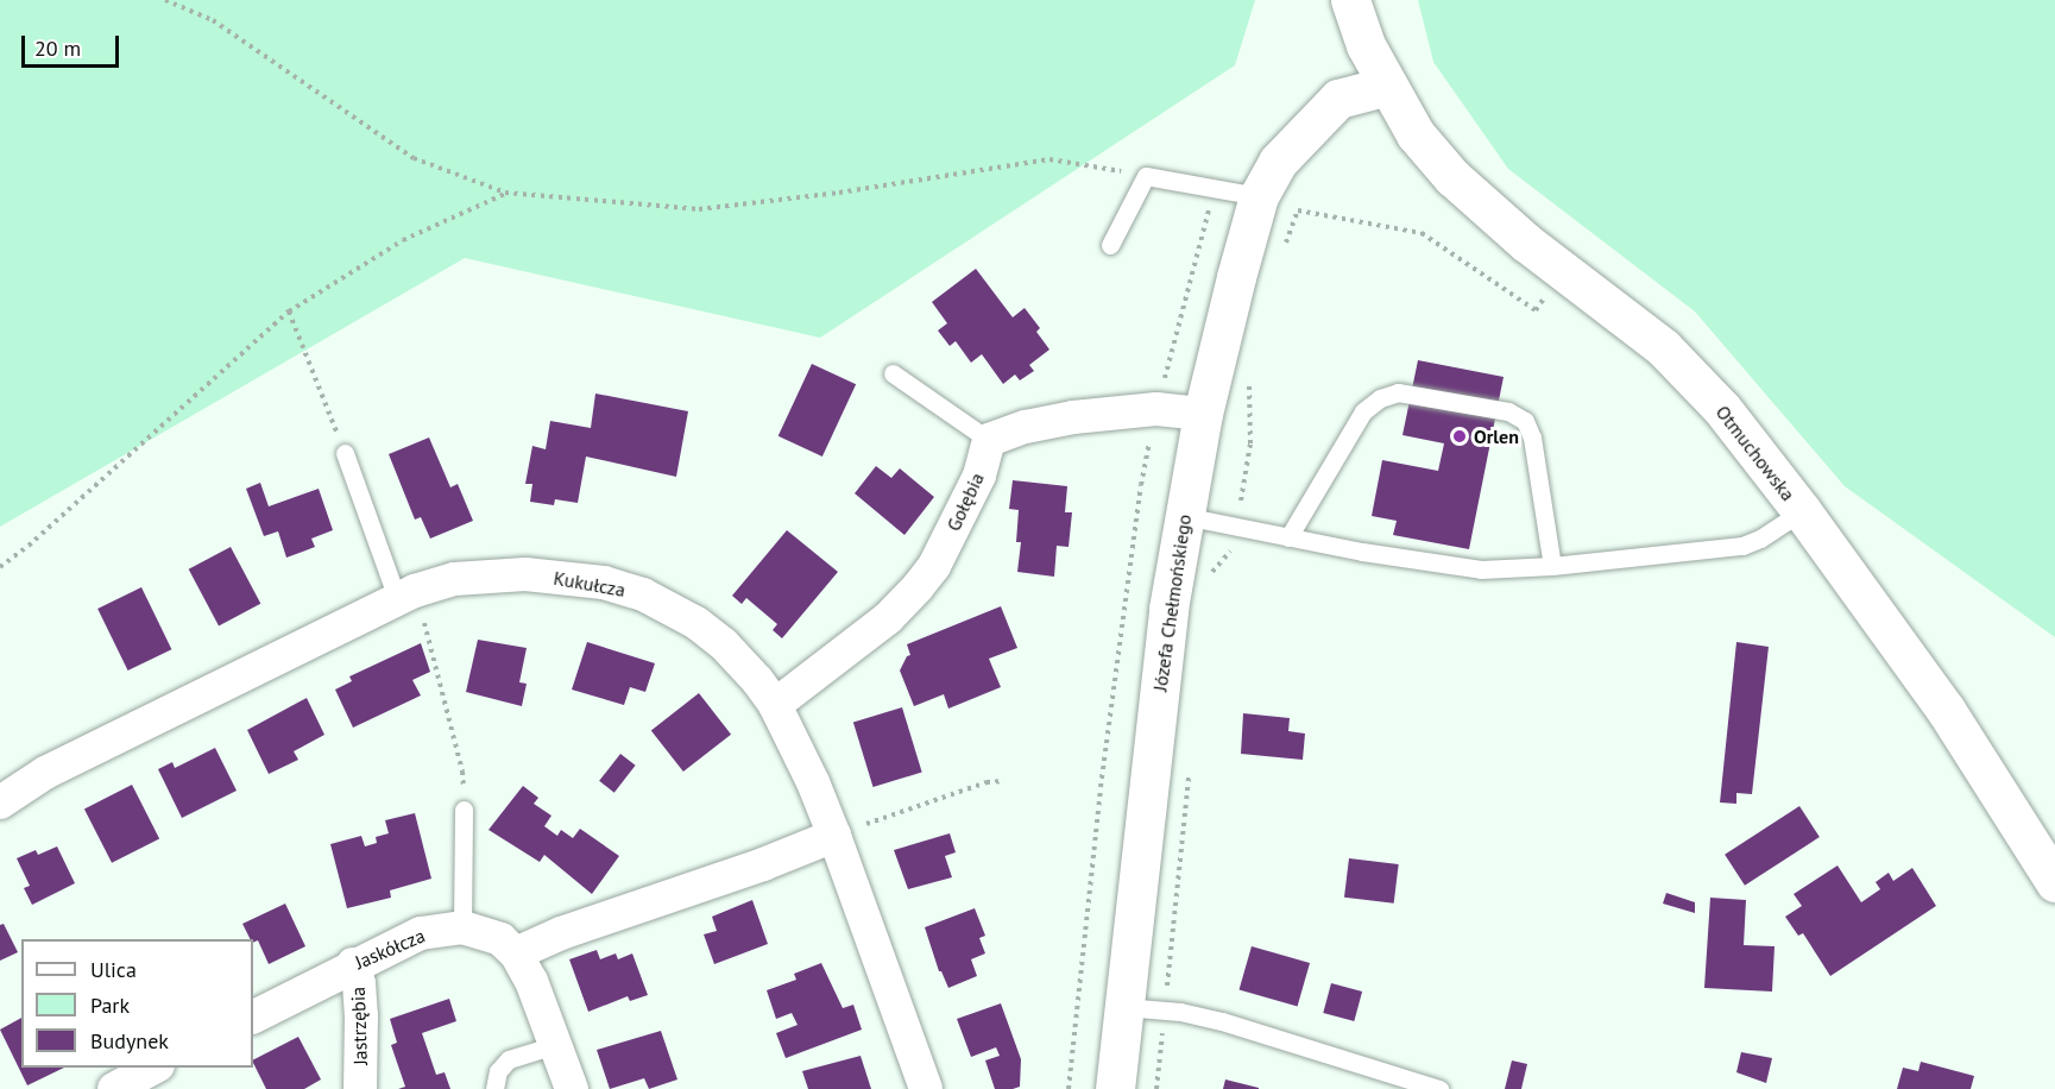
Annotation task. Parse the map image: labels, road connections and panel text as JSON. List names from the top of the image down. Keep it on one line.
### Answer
{"streets":{"main road":["Otmuchowska","Józefa Chełmońskiego"],"street":["Gołębia","Kukułcza","Jaskółcza","Jastrzębia"]},"crossings":[["Otmuchowska","Józefa Chełmońskiego"],["Gołębia","Kukułcza"],["Jaskółcza","Jastrzębia"]],"places":["Orlen"],"legend":["Ulica","Park","Budynek"],"scale_bar":"20 m"}
